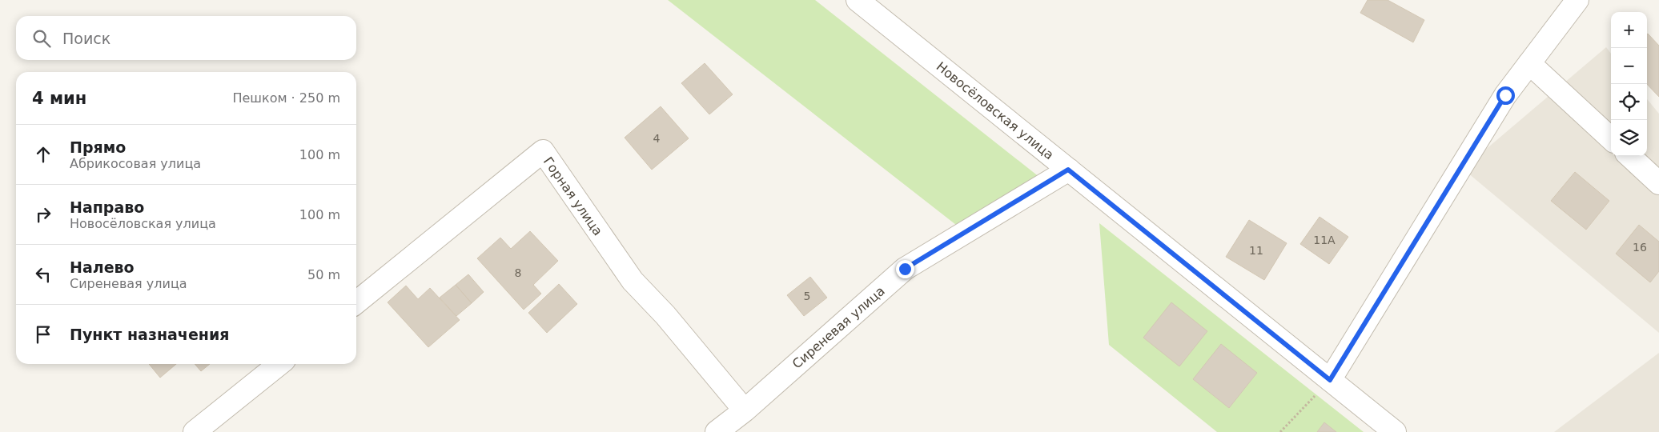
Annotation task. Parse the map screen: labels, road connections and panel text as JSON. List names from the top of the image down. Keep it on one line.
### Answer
{"streets":{"street":["Новосёловская улица","Горная улица","Сиреневая улица"]},"crossings":[["Новосёловская улица","Сиреневая улица"],["Горная улица","Сиреневая улица"]],"house_numbers":["4","11А","16","11","8","5"],"page":{"map_buttons":["+","−"],"search":"Поиск","heading":["4 мин","Пешком · 250 m"],"list":[["Прямо","Абрикосовая улица","100 m"],["Направо","Новосёловская улица","100 m"],["Налево","Сиреневая улица","50 m"],"Пункт назначения"]}}
